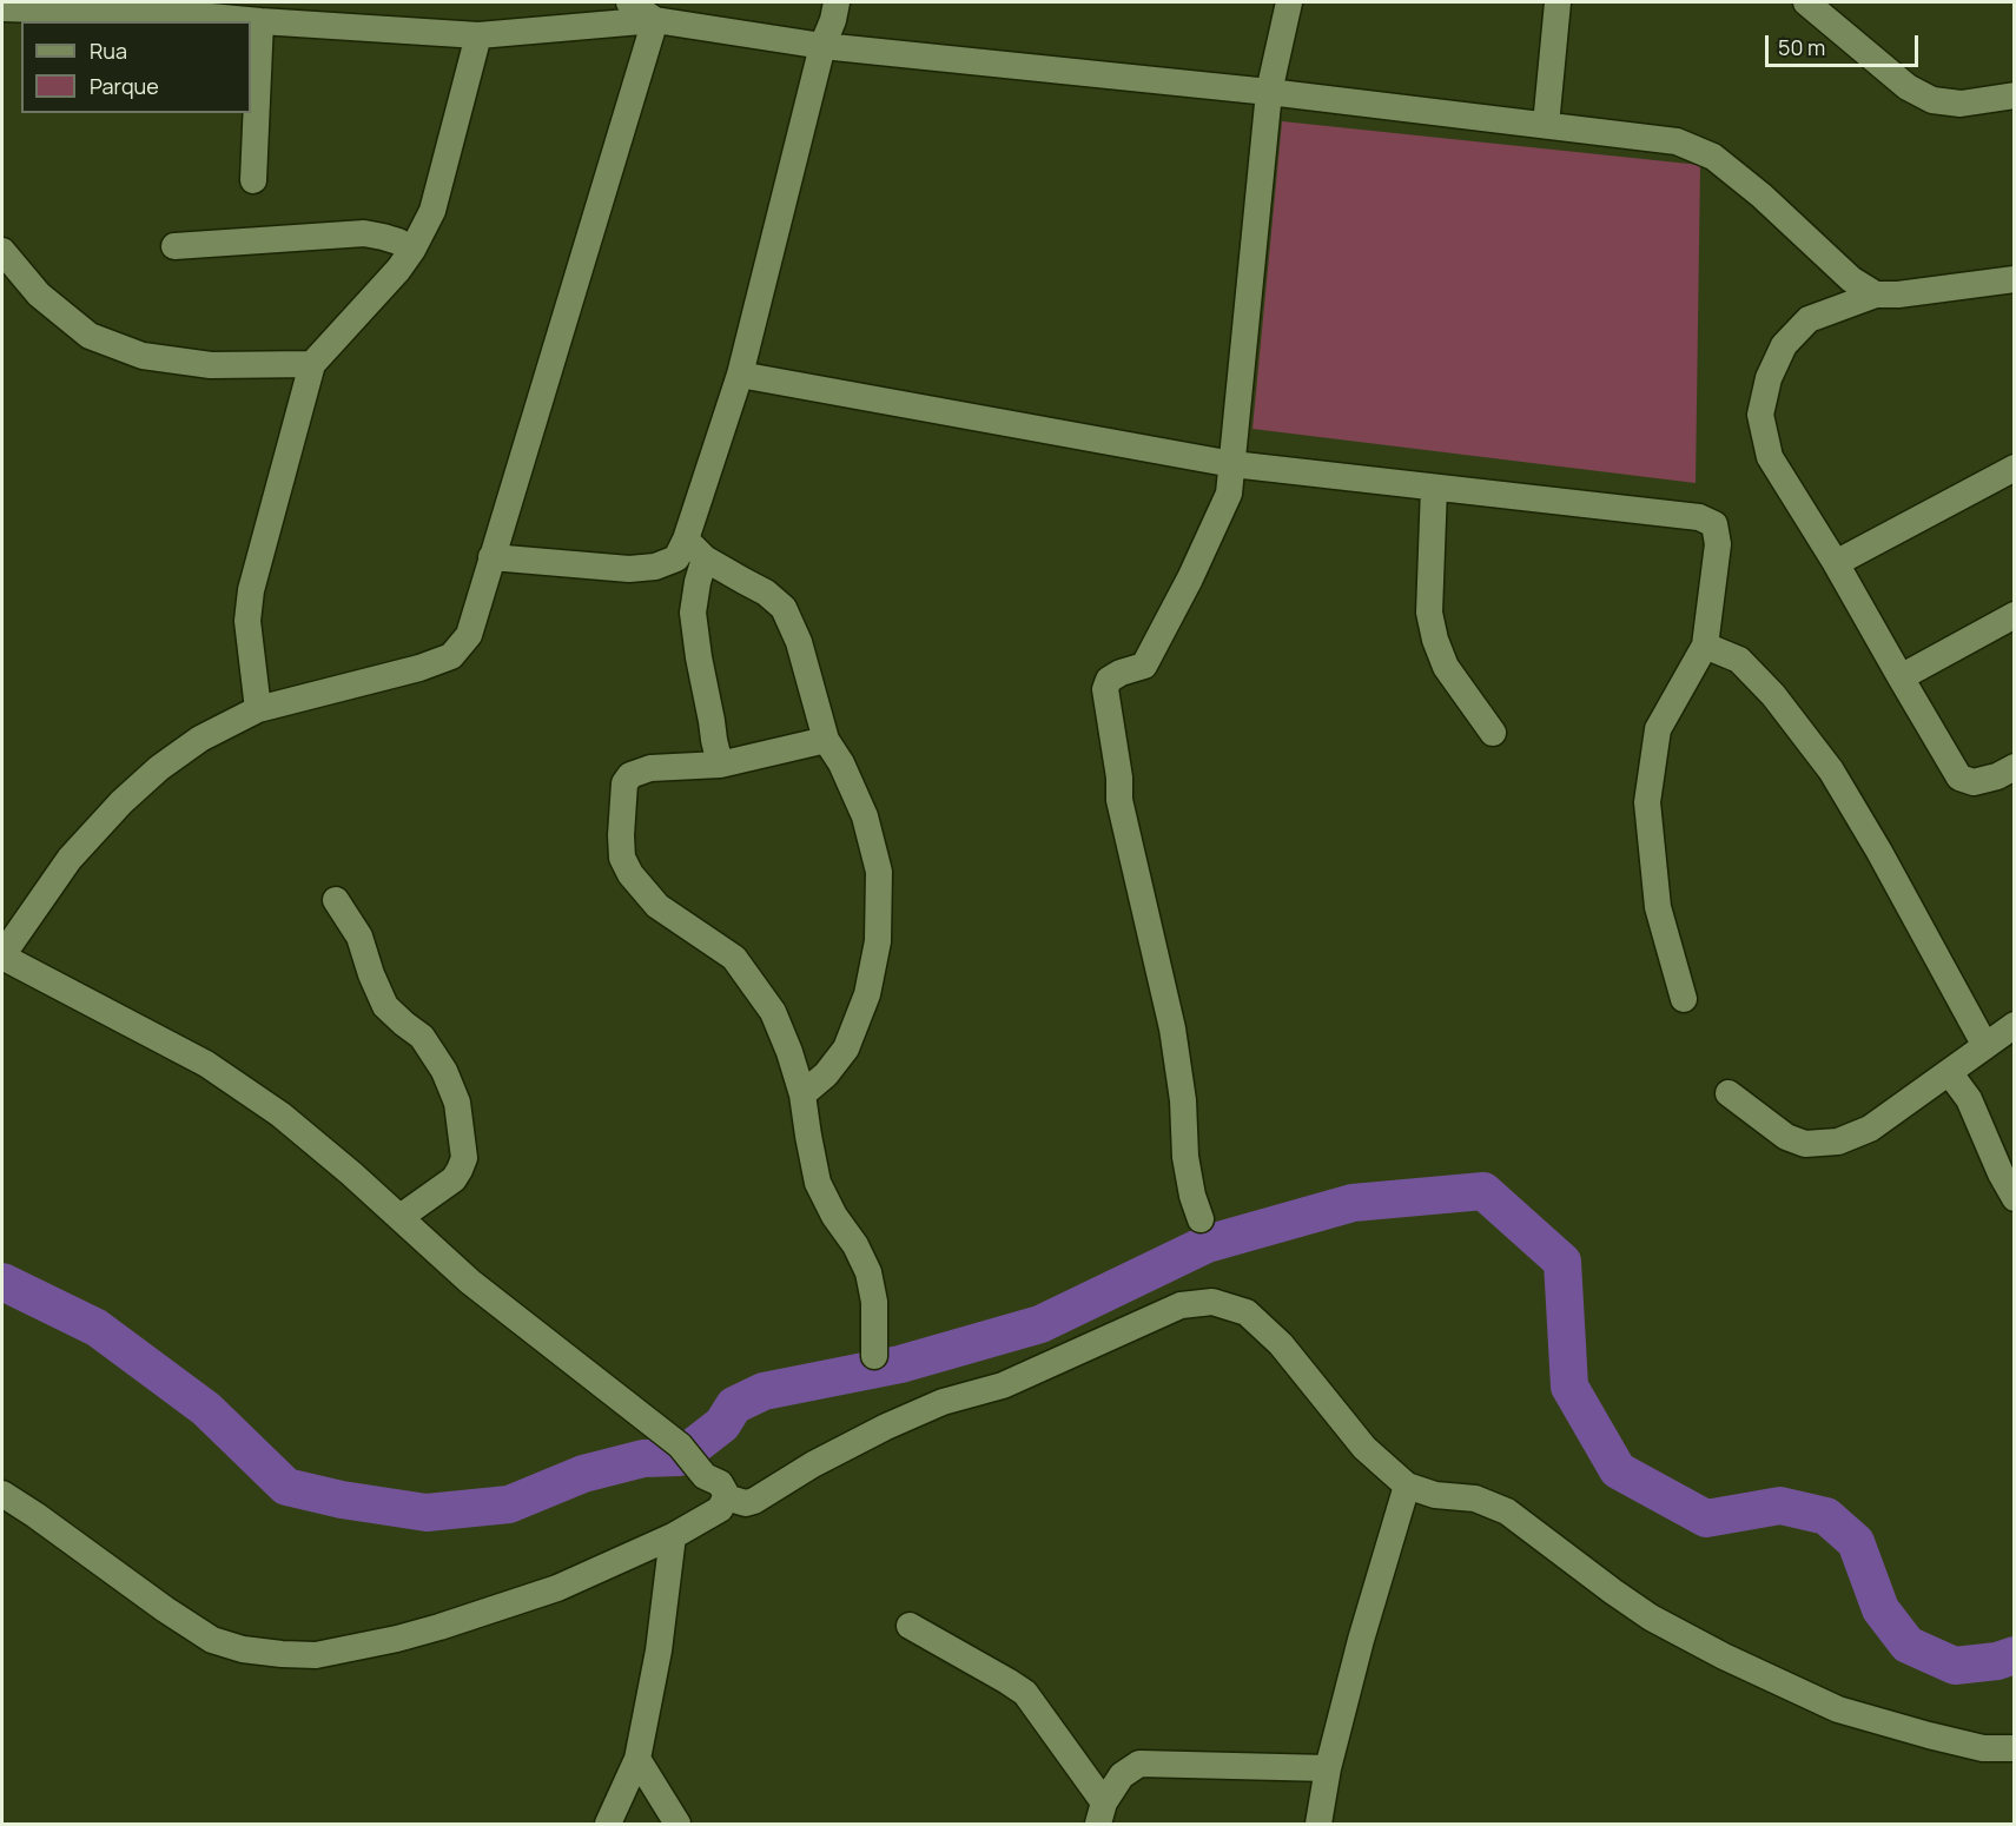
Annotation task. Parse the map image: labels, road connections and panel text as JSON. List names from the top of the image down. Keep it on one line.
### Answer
{"legend":["Rua","Parque"],"scale_bar":"50 m"}
